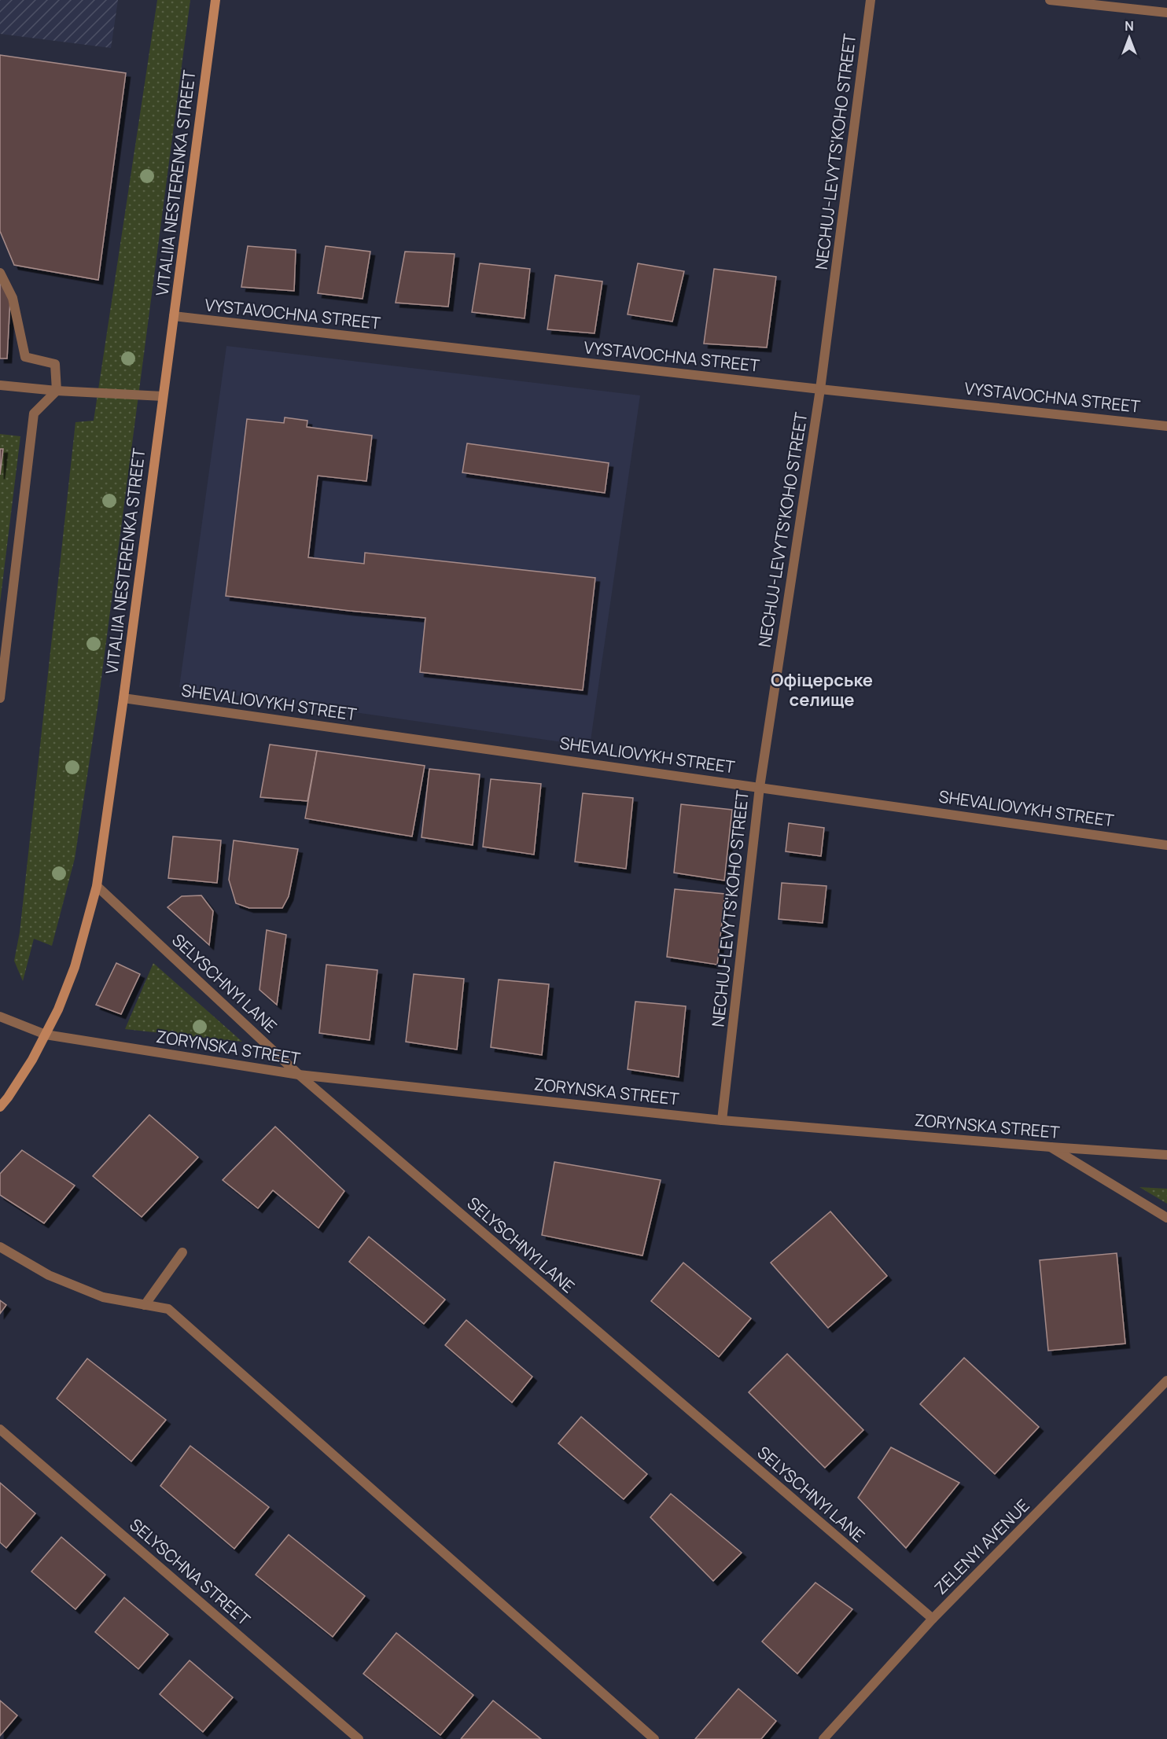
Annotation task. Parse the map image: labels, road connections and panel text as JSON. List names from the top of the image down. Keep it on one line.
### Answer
{"streets":{"main road":["VITALIIA NESTERENKA STREET"],"street":["NECHUJ-LEVYTS'KOHO STREET","VYSTAVOCHNA STREET","SHEVALIOVYKH STREET","SELYSCHNYI LANE","ZORYNSKA STREET","ZELENYI AVENUE","SELYSCHNA STREET"]},"crossings":[["NECHUJ-LEVYTS'KOHO STREET","VYSTAVOCHNA STREET"],["NECHUJ-LEVYTS'KOHO STREET","SHEVALIOVYKH STREET"],["NECHUJ-LEVYTS'KOHO STREET","ZORYNSKA STREET"],["VITALIIA NESTERENKA STREET","VYSTAVOCHNA STREET"],["VITALIIA NESTERENKA STREET","SHEVALIOVYKH STREET"],["VITALIIA NESTERENKA STREET","SELYSCHNYI LANE"],["VITALIIA NESTERENKA STREET","ZORYNSKA STREET"],["SELYSCHNYI LANE","ZORYNSKA STREET"],["SELYSCHNYI LANE","ZELENYI AVENUE"]],"districts":["Офіцерське селище"],"north":"top"}
